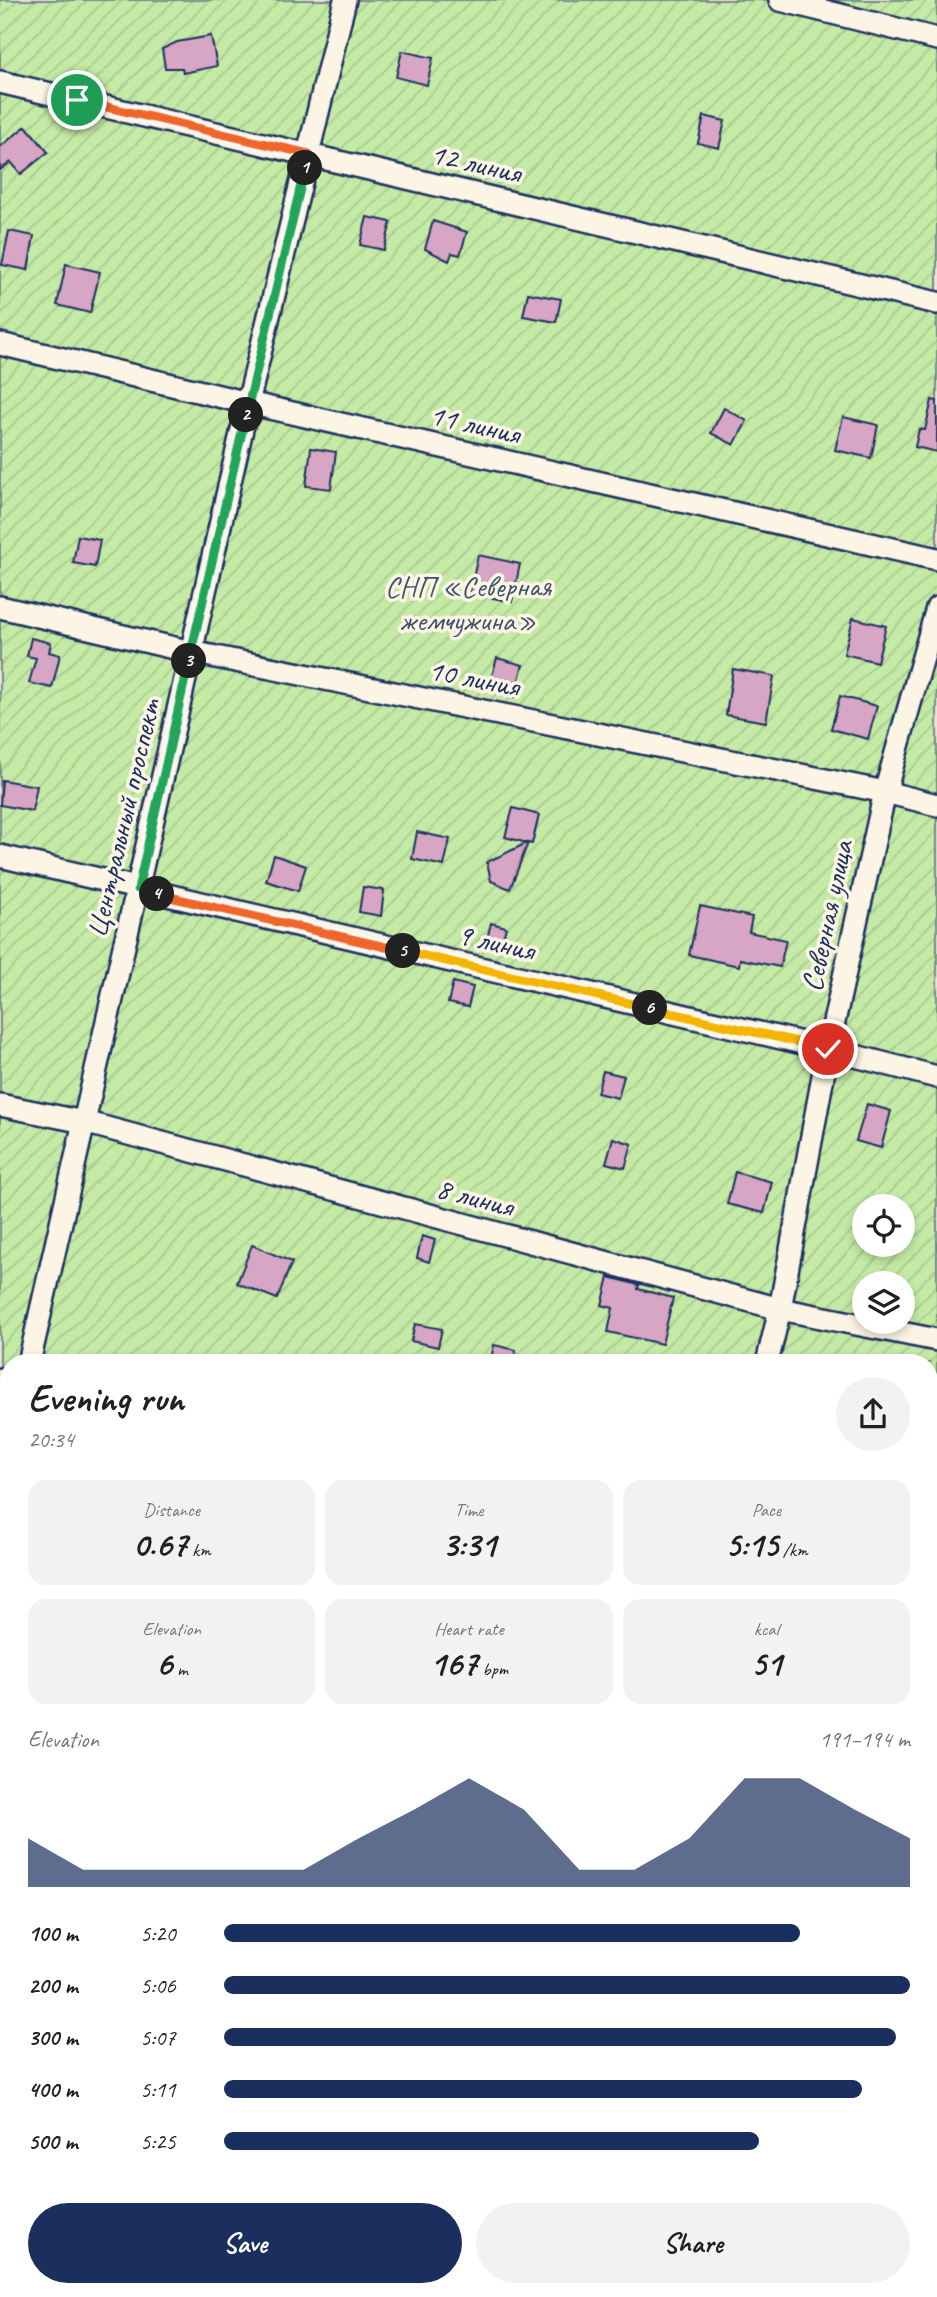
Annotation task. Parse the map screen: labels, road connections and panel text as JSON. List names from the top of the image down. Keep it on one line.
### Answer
{"streets":{"street":["12 линия","11 линия","10 линия","Центральный проспект","Северная улица","9 линия","8 линия"]},"crossings":[["12 линия","Центральный проспект"],["11 линия","Центральный проспект"],["10 линия","Центральный проспект"],["10 линия","Северная улица"],["Центральный проспект","9 линия"],["Центральный проспект","8 линия"],["Северная улица","9 линия"],["Северная улица","8 линия"]],"parks":["СНП «Северная жемчужина»"],"page":{"pins":["1","2","3","4","5","6"],"heading":["Evening run","20:34"],"stats":[["Distance","0.67 km"],["Time","3:31"],["Pace","5:15 /km"],["Elevation","6 m"],["Heart rate","167 bpm"],["kcal","51"]],"chart":["Elevation","191–194 m"],"list":[{"name":"100 m","note":"5:20"},{"name":"200 m","note":"5:06"},{"name":"300 m","note":"5:07"},{"name":"400 m","note":"5:11"},{"name":"500 m","note":"5:25"}],"buttons":["Save","Share"]}}
